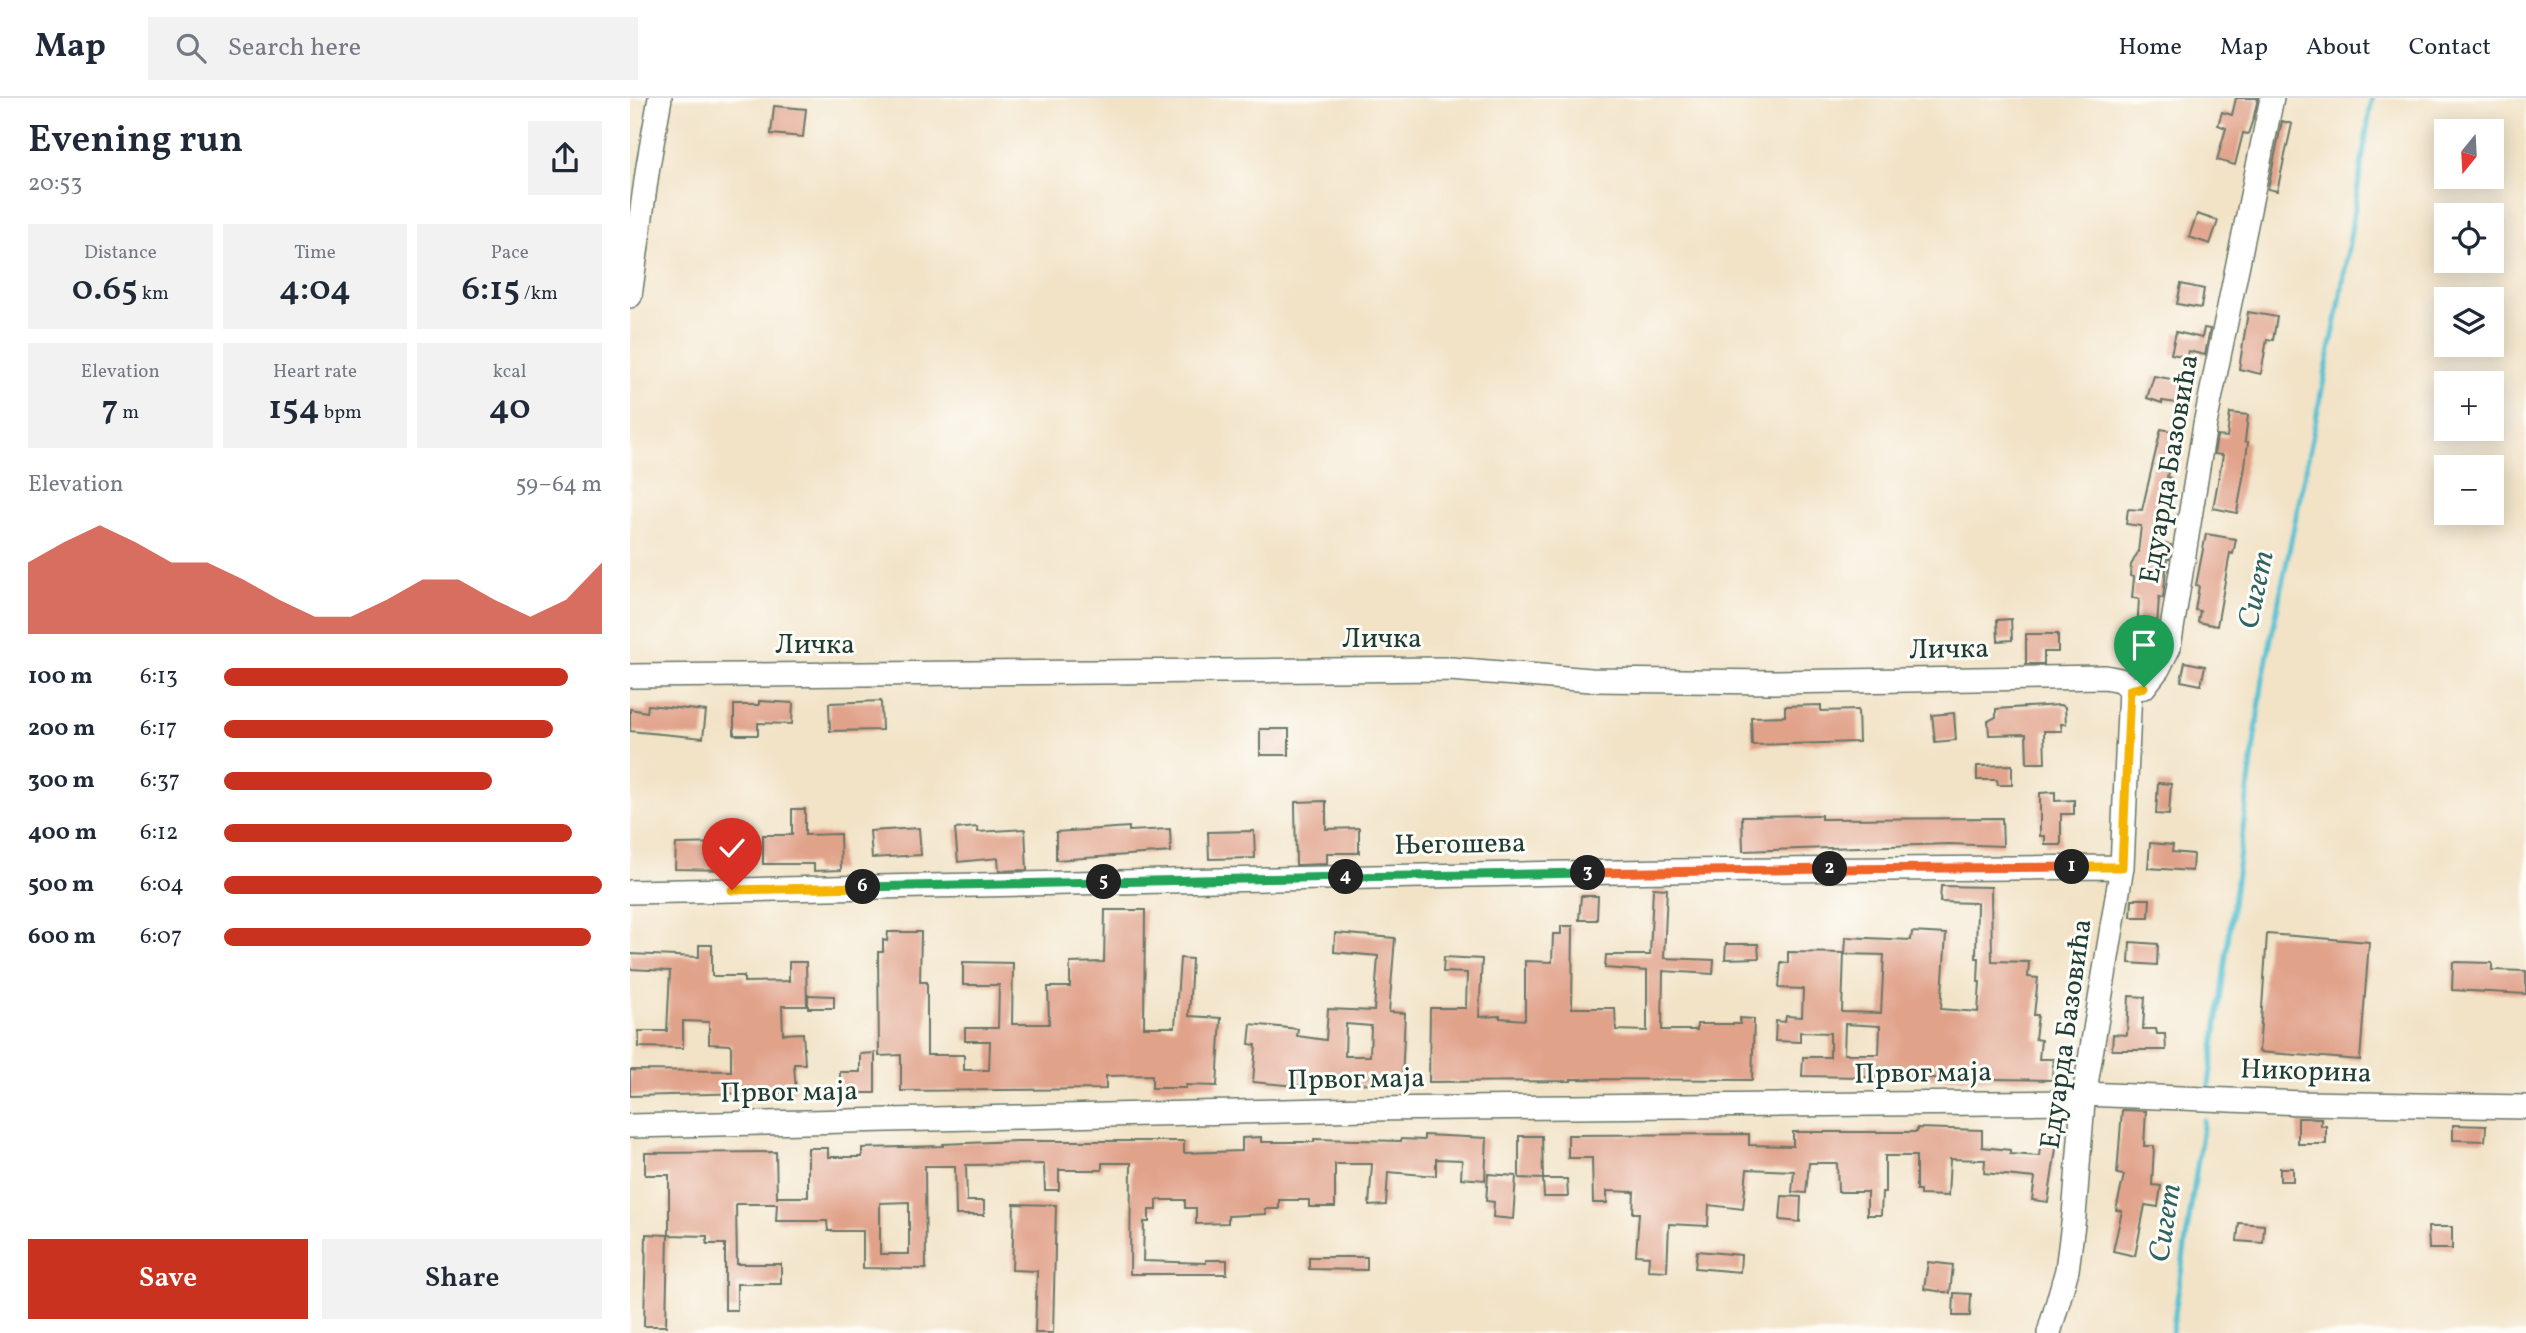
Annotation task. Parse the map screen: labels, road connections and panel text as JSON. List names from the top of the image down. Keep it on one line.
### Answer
{"streets":{"street":["Едуарда Базовића","Личка","Његошева","Никорина","Првог маја"]},"crossings":[["Едуарда Базовића","Личка"],["Едуарда Базовића","Његошева"],["Едуарда Базовића","Никорина"],["Едуарда Базовића","Првог маја"],["Никорина","Првог маја"]],"water":["Сигет"],"north":"bottom","page":{"header":"Map","search":"Search here","nav":["Home","Map","About","Contact"],"heading":["Evening run","20:53"],"map_buttons":["+","−"],"stats":[["Distance","0.65 km"],["Time","4:04"],["Pace","6:15 /km"],["Elevation","7 m"],["Heart rate","154 bpm"],["kcal","40"]],"chart":["Elevation","59–64 m"],"list":[{"name":"100 m","note":"6:13"},{"name":"200 m","note":"6:17"},{"name":"300 m","note":"6:37"},{"name":"400 m","note":"6:12"},{"name":"500 m","note":"6:04"},{"name":"600 m","note":"6:07"}],"pins":["1","2","3","4","5","6"],"buttons":["Save","Share"]}}
